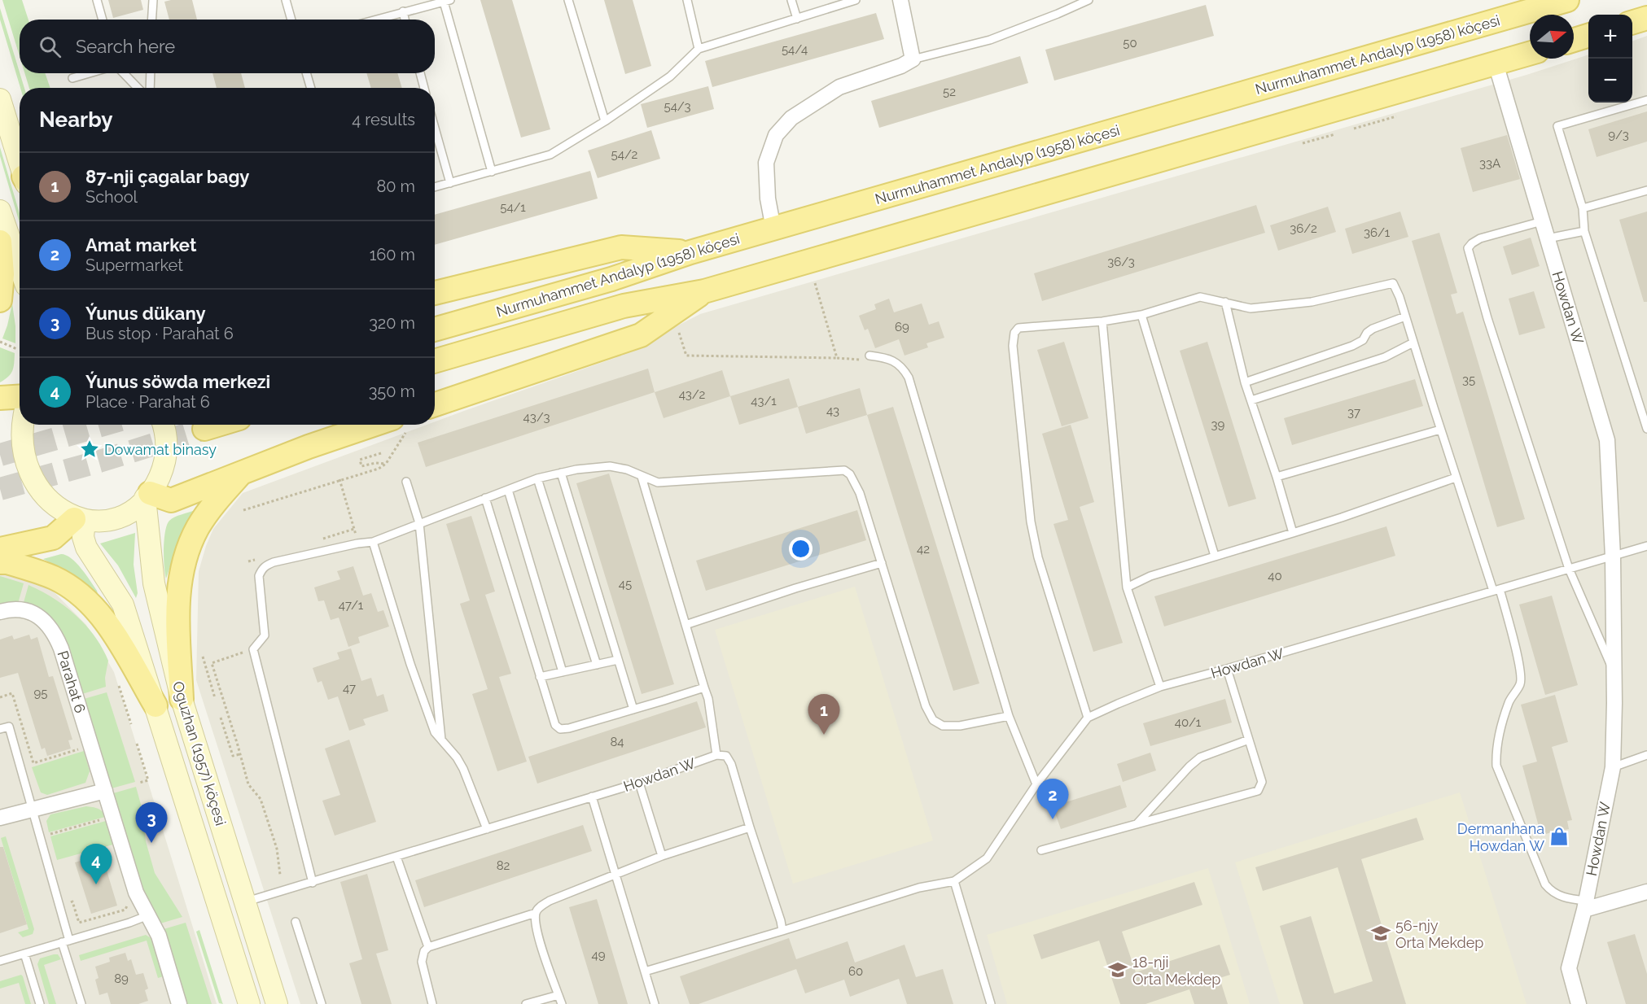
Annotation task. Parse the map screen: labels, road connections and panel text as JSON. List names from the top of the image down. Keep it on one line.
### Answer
{"streets":{"main road":["Nurmuhammet Andalyp (1958) köçesi","Oguzhan (1957) köçesi"],"street":["Howdan W","Parahat 6"]},"crossings":[["Nurmuhammet Andalyp (1958) köçesi","Howdan W"],["Howdan W","Oguzhan (1957) köçesi"]],"places":{"place":["Dowamat binasy"],"shop":["Dermanhana Howdan W"],"school or university":["56-njy Orta Mekdep","18-nji Orta Mekdep"]},"house_numbers":["50","54/4","52","54/3","9/3","54/2","33A","54/1","36/2","36/1","36/3","69","35","43/2","43/1","43","37","43/3","39","42","40","45","47/1","47","95","40/1","84","82","49","60","89"],"north":"right","page":{"map_buttons":["+","−"],"search":"Search here","heading":["Nearby","4 results"],"list":[{"mark":"1","name":"87-nji çagalar bagy","note":"School","value":"80 m"},{"mark":"2","name":"Amat market","note":"Supermarket","value":"160 m"},{"mark":"3","name":"Ýunus dükany","note":"Bus stop · Parahat 6","value":"320 m"},{"mark":"4","name":"Ýunus söwda merkezi","note":"Place · Parahat 6","value":"350 m"}],"pins":["1","2","3","4"]}}
